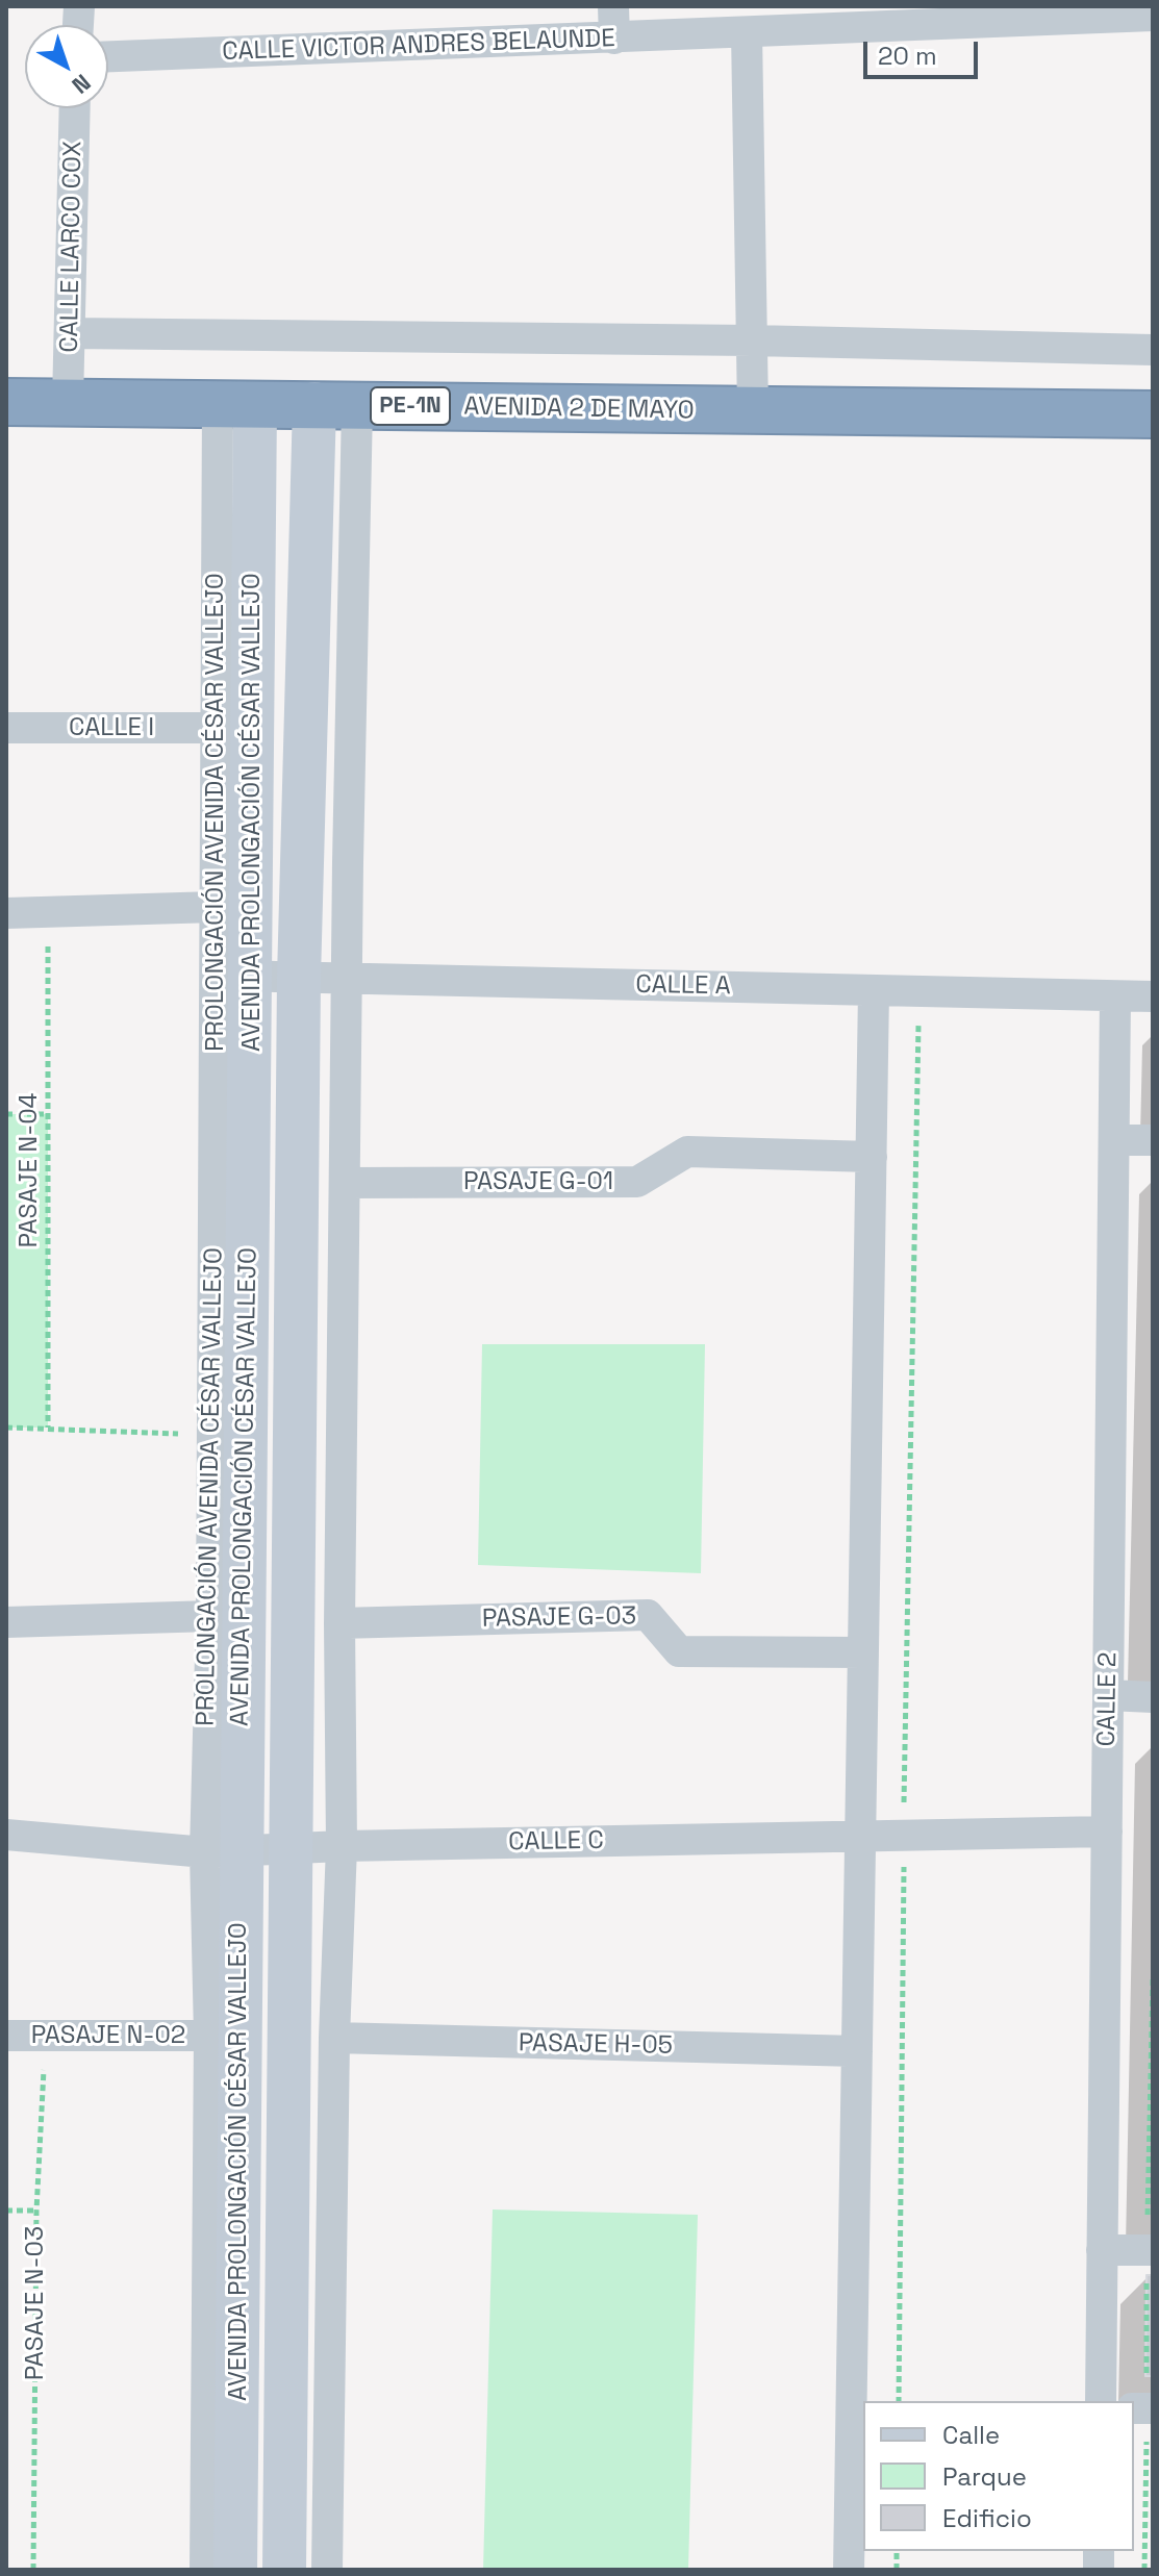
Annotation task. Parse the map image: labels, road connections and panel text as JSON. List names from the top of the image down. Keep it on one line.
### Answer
{"streets":{"highway":["PE-1N","AVENIDA 2 DE MAYO"],"street":["CALLE VICTOR ANDRES BELAUNDE","CALLE LARCO COX","CALLE I","PROLONGACIÓN AVENIDA CÉSAR VALLEJO","AVENIDA PROLONGACIÓN CÉSAR VALLEJO","CALLE A","PASAJE G-01","PASAJE G-03","CALLE 2","CALLE C","PASAJE N-02","PASAJE H-05"],"path":["PASAJE N-04","PASAJE N-03"]},"crossings":[["CALLE LARCO COX","AVENIDA 2 DE MAYO"],["AVENIDA 2 DE MAYO","PROLONGACIÓN AVENIDA CÉSAR VALLEJO"],["AVENIDA 2 DE MAYO","AVENIDA PROLONGACIÓN CÉSAR VALLEJO"],["CALLE I","PROLONGACIÓN AVENIDA CÉSAR VALLEJO"],["PROLONGACIÓN AVENIDA CÉSAR VALLEJO","AVENIDA PROLONGACIÓN CÉSAR VALLEJO"],["PROLONGACIÓN AVENIDA CÉSAR VALLEJO","CALLE A"],["PROLONGACIÓN AVENIDA CÉSAR VALLEJO","CALLE C"],["PROLONGACIÓN AVENIDA CÉSAR VALLEJO","PASAJE N-02"],["AVENIDA PROLONGACIÓN CÉSAR VALLEJO","CALLE A"],["AVENIDA PROLONGACIÓN CÉSAR VALLEJO","CALLE C"],["CALLE A","CALLE 2"],["CALLE 2","CALLE C"],["PASAJE N-02","PASAJE N-03"]],"legend":["Calle","Parque","Edificio"],"scale_bar":"20 m","north":"bottom right"}
